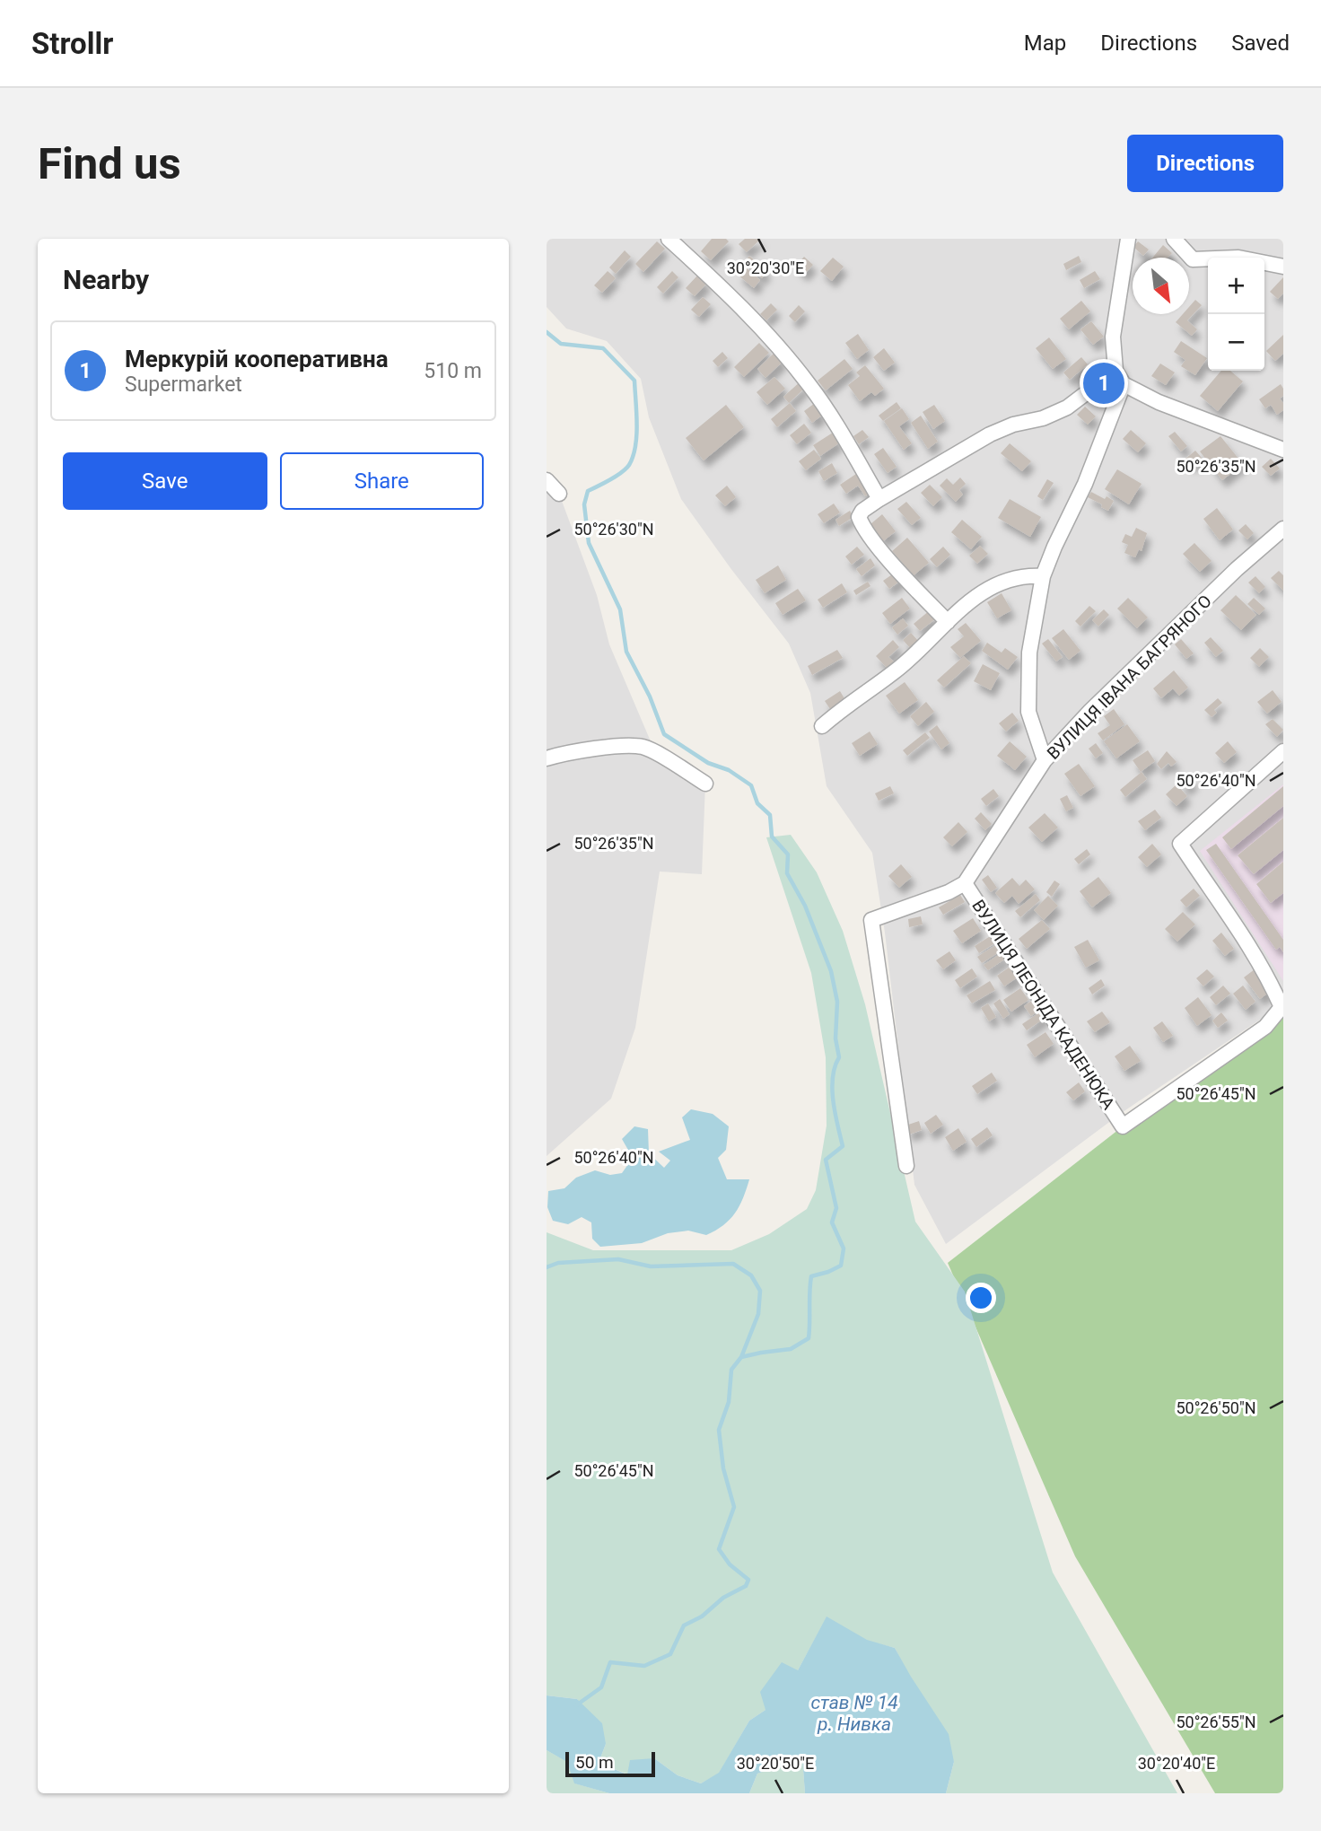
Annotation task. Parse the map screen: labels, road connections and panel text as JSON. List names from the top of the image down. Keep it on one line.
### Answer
{"streets":{"street":["ВУЛИЦЯ ІВАНА БАГРЯНОГО","ВУЛИЦЯ ЛЕОНІДА КАДЕНЮКА"]},"crossings":[["ВУЛИЦЯ ІВАНА БАГРЯНОГО","ВУЛИЦЯ ЛЕОНІДА КАДЕНЮКА"]],"water":["став № 14 р. Нивка"],"scale_bar":"50 m","north":"bottom right","page":{"header":"Strollr","nav":["Map","Directions","Saved"],"buttons":["Directions",["Save","Share"]],"title":"Find us","heading":"Nearby","map_buttons":["+","−"],"list":[{"mark":"1","name":"Меркурій кооперативна","note":"Supermarket","value":"510 m"}],"pins":"1","scale":"50 m"},"coordinates":["30°20'30\"E","50°26'35\"N","50°26'30\"N","50°26'40\"N","50°26'45\"N","50°26'50\"N","50°26'55\"N","30°20'50\"E","30°20'40\"E"]}
